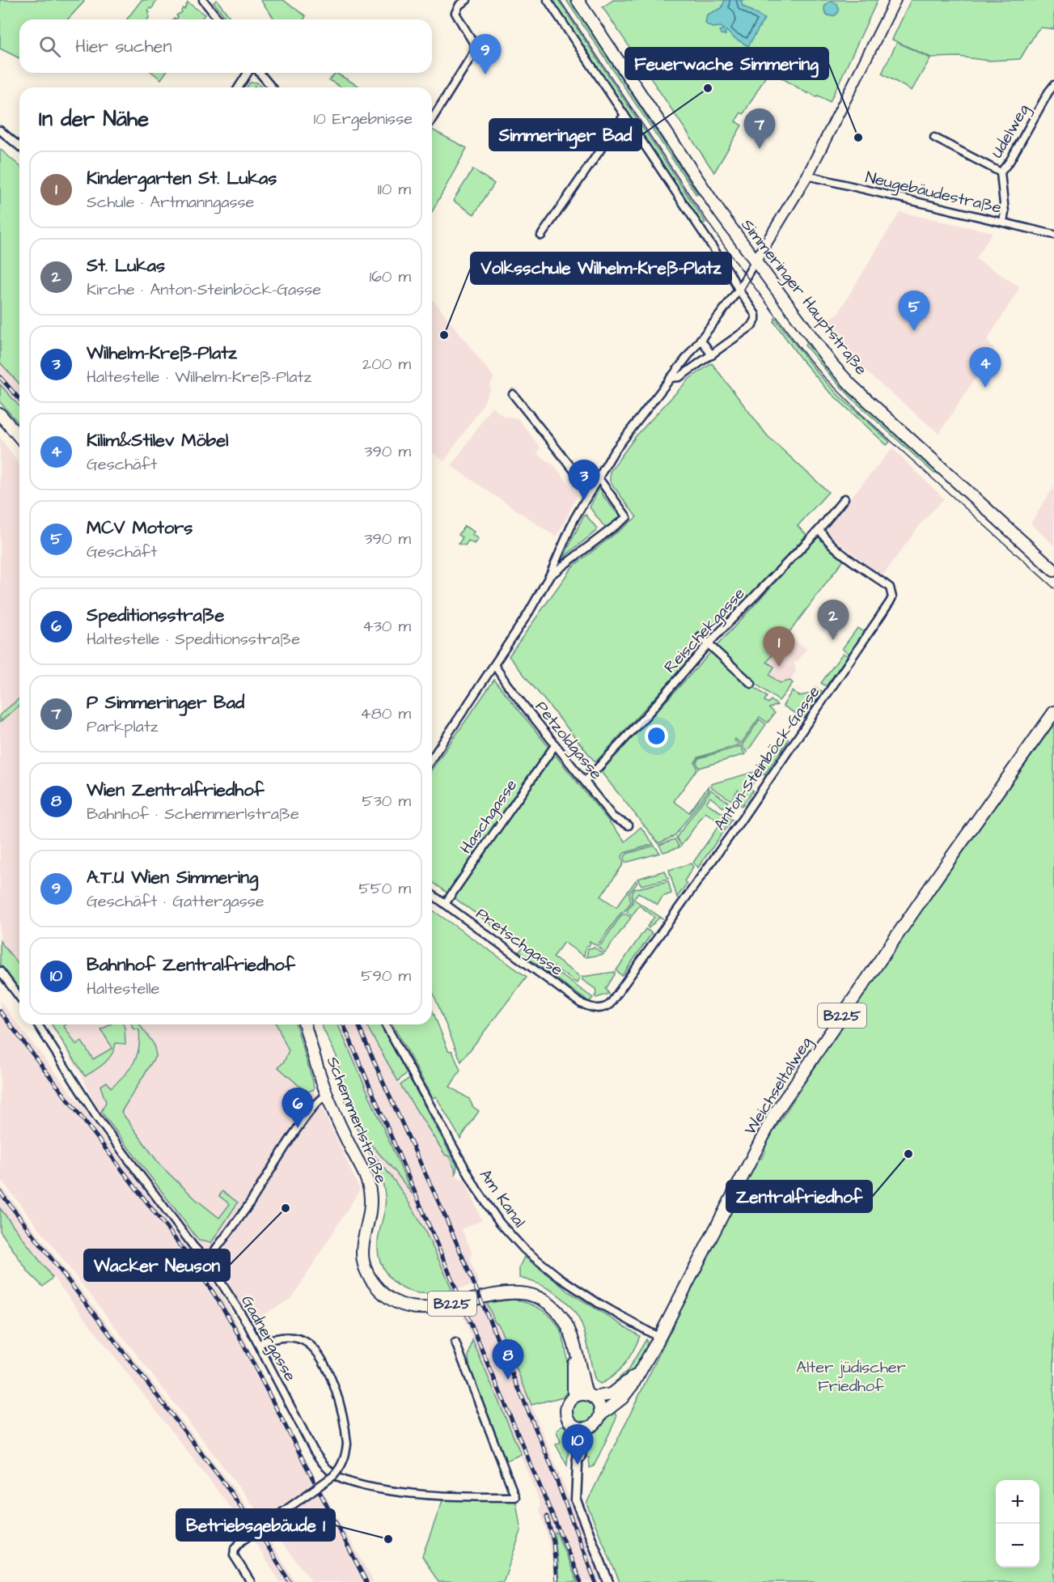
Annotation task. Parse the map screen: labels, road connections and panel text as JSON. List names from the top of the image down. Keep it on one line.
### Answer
{"streets":{"main road":["Simmeringer Hauptstraße","B225","Weichseltalweg","Schemmerlstraße"],"street":["Udelweg","Neugebäudestraße","Reischekgasse","Petzoldgasse","Anton-Steinböck-Gasse","Haschgasse","Pretschgasse","Am Kanal","Gadnergasse"]},"crossings":[["Udelweg","Neugebäudestraße"],["Reischekgasse","Petzoldgasse"],["Reischekgasse","Anton-Steinböck-Gasse"],["Petzoldgasse","Haschgasse"],["Anton-Steinböck-Gasse","Pretschgasse"],["Haschgasse","Pretschgasse"],["B225","Weichseltalweg"],["B225","Schemmerlstraße"],["Weichseltalweg","Am Kanal"]],"parks":["Alter jüdischer Friedhof"],"places":["Simmeringer Bad","Feuerwache Simmering","Volksschule Wilhelm-Kreß-Platz","Zentralfriedhof","Wacker Neuson","Betriebsgebäude 1"],"page":{"search":"Hier suchen","pins":["9","7","5","4","3","2","1","6","8","10"],"heading":["In der Nähe","10 Ergebnisse"],"list":[{"mark":"1","name":"Kindergarten St. Lukas","note":"Schule · Artmanngasse","value":"110 m"},{"mark":"2","name":"St. Lukas","note":"Kirche · Anton-Steinböck-Gasse","value":"160 m"},{"mark":"3","name":"Wilhelm-Kreß-Platz","note":"Haltestelle · Wilhelm-Kreß-Platz","value":"200 m"},{"mark":"4","name":"Kilim&Stilev Möbel","note":"Geschäft","value":"390 m"},{"mark":"5","name":"MCV Motors","note":"Geschäft","value":"390 m"},{"mark":"6","name":"Speditionsstraße","note":"Haltestelle · Speditionsstraße","value":"430 m"},{"mark":"7","name":"P Simmeringer Bad","note":"Parkplatz","value":"480 m"},{"mark":"8","name":"Wien Zentralfriedhof","note":"Bahnhof · Schemmerlstraße","value":"530 m"},{"mark":"9","name":"A.T.U Wien Simmering","note":"Geschäft · Gattergasse","value":"550 m"},{"mark":"10","name":"Bahnhof Zentralfriedhof","note":"Haltestelle","value":"590 m"}],"map_buttons":["+","−"]}}
